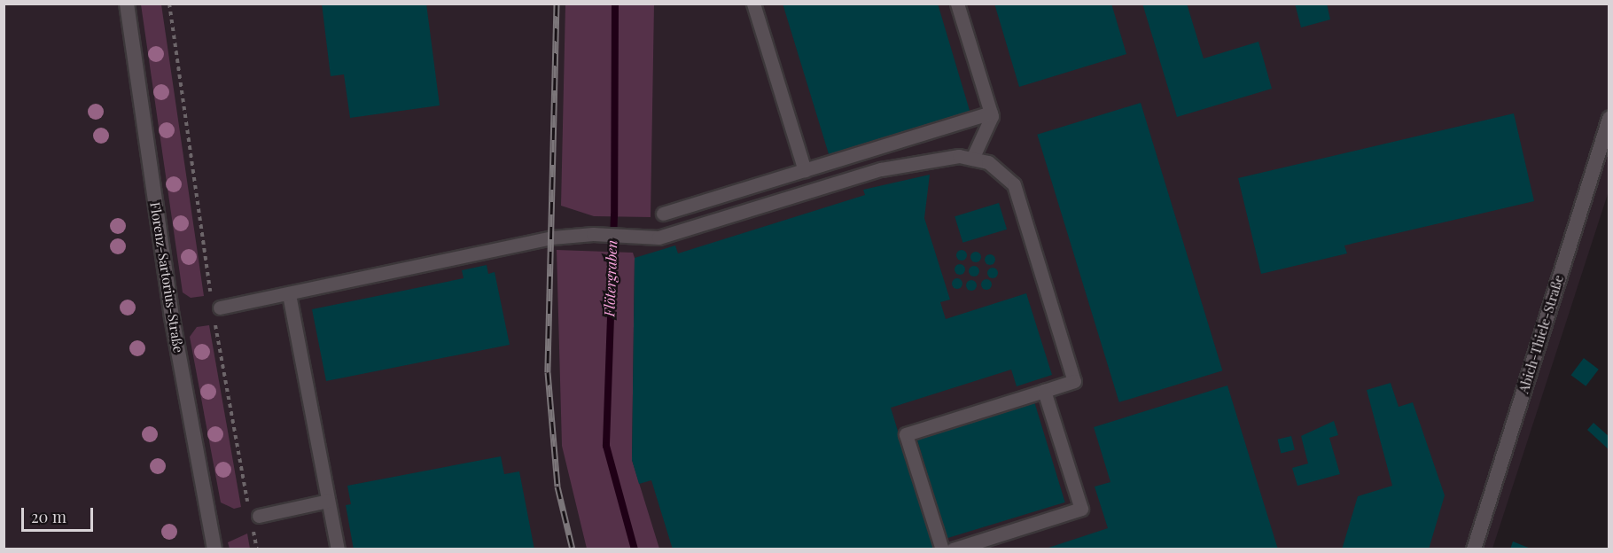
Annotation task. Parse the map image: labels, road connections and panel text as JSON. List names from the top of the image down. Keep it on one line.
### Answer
{"streets":{"street":["Florenz-Sartorius-Straße","Abich-Thiele-Straße"]},"water":["Flötergraben"],"scale_bar":"20 m"}
